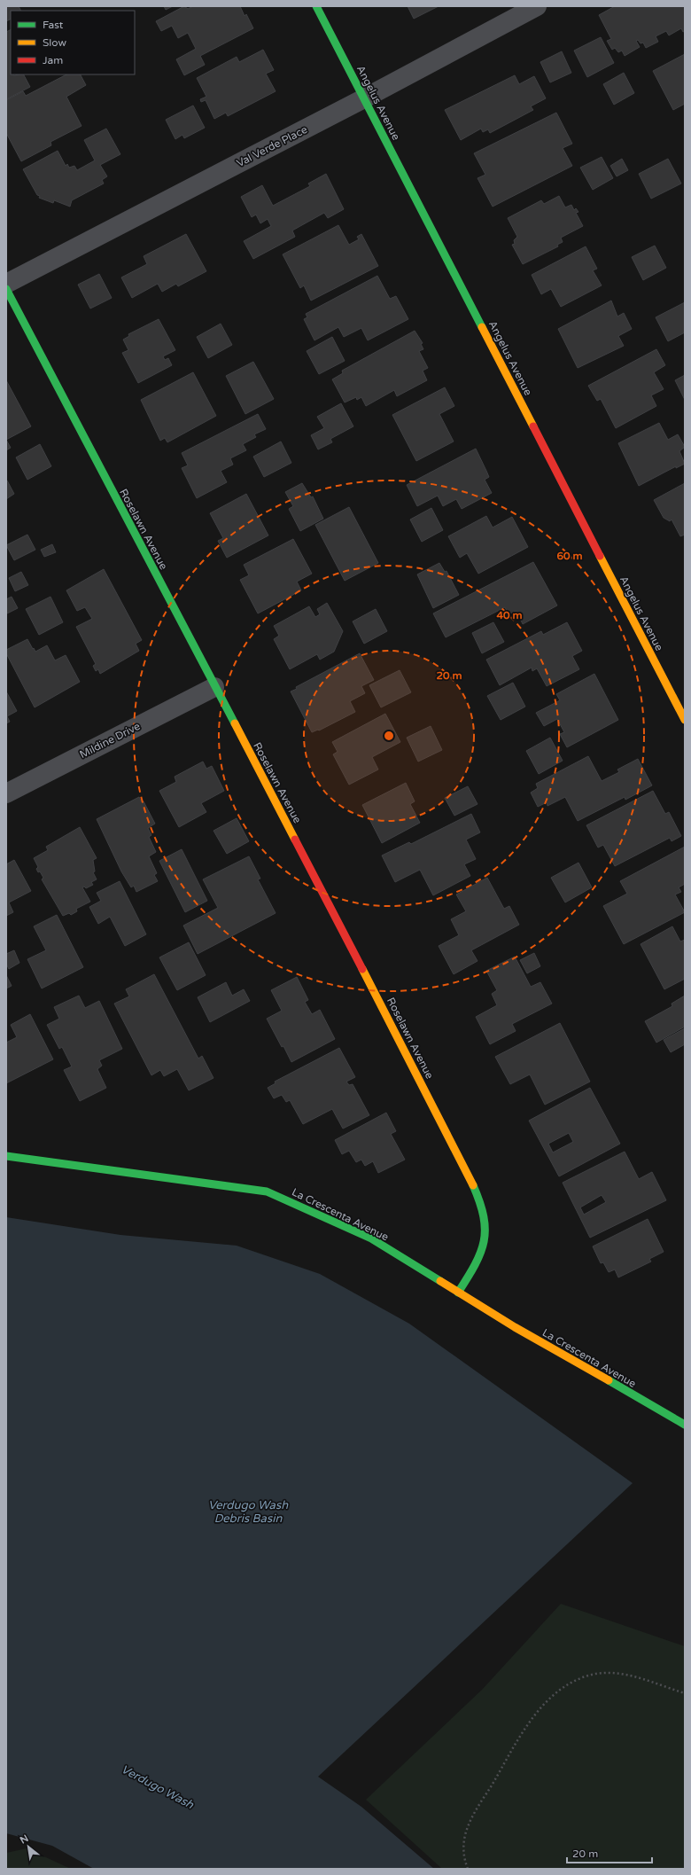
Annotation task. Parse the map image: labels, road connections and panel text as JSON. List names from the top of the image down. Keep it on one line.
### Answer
{"streets":{"street":["Angelus Avenue","Val Verde Place","Roselawn Avenue","Mildine Drive","La Crescenta Avenue"]},"crossings":[["Angelus Avenue","Val Verde Place"],["Roselawn Avenue","Mildine Drive"],["Roselawn Avenue","La Crescenta Avenue"]],"water":["Verdugo Wash Debris Basin","Verdugo Wash"],"legend":["Fast","Slow","Jam"],"scale_bar":"20 m","north":"top left","rings":["60 m","40 m","20 m"]}
